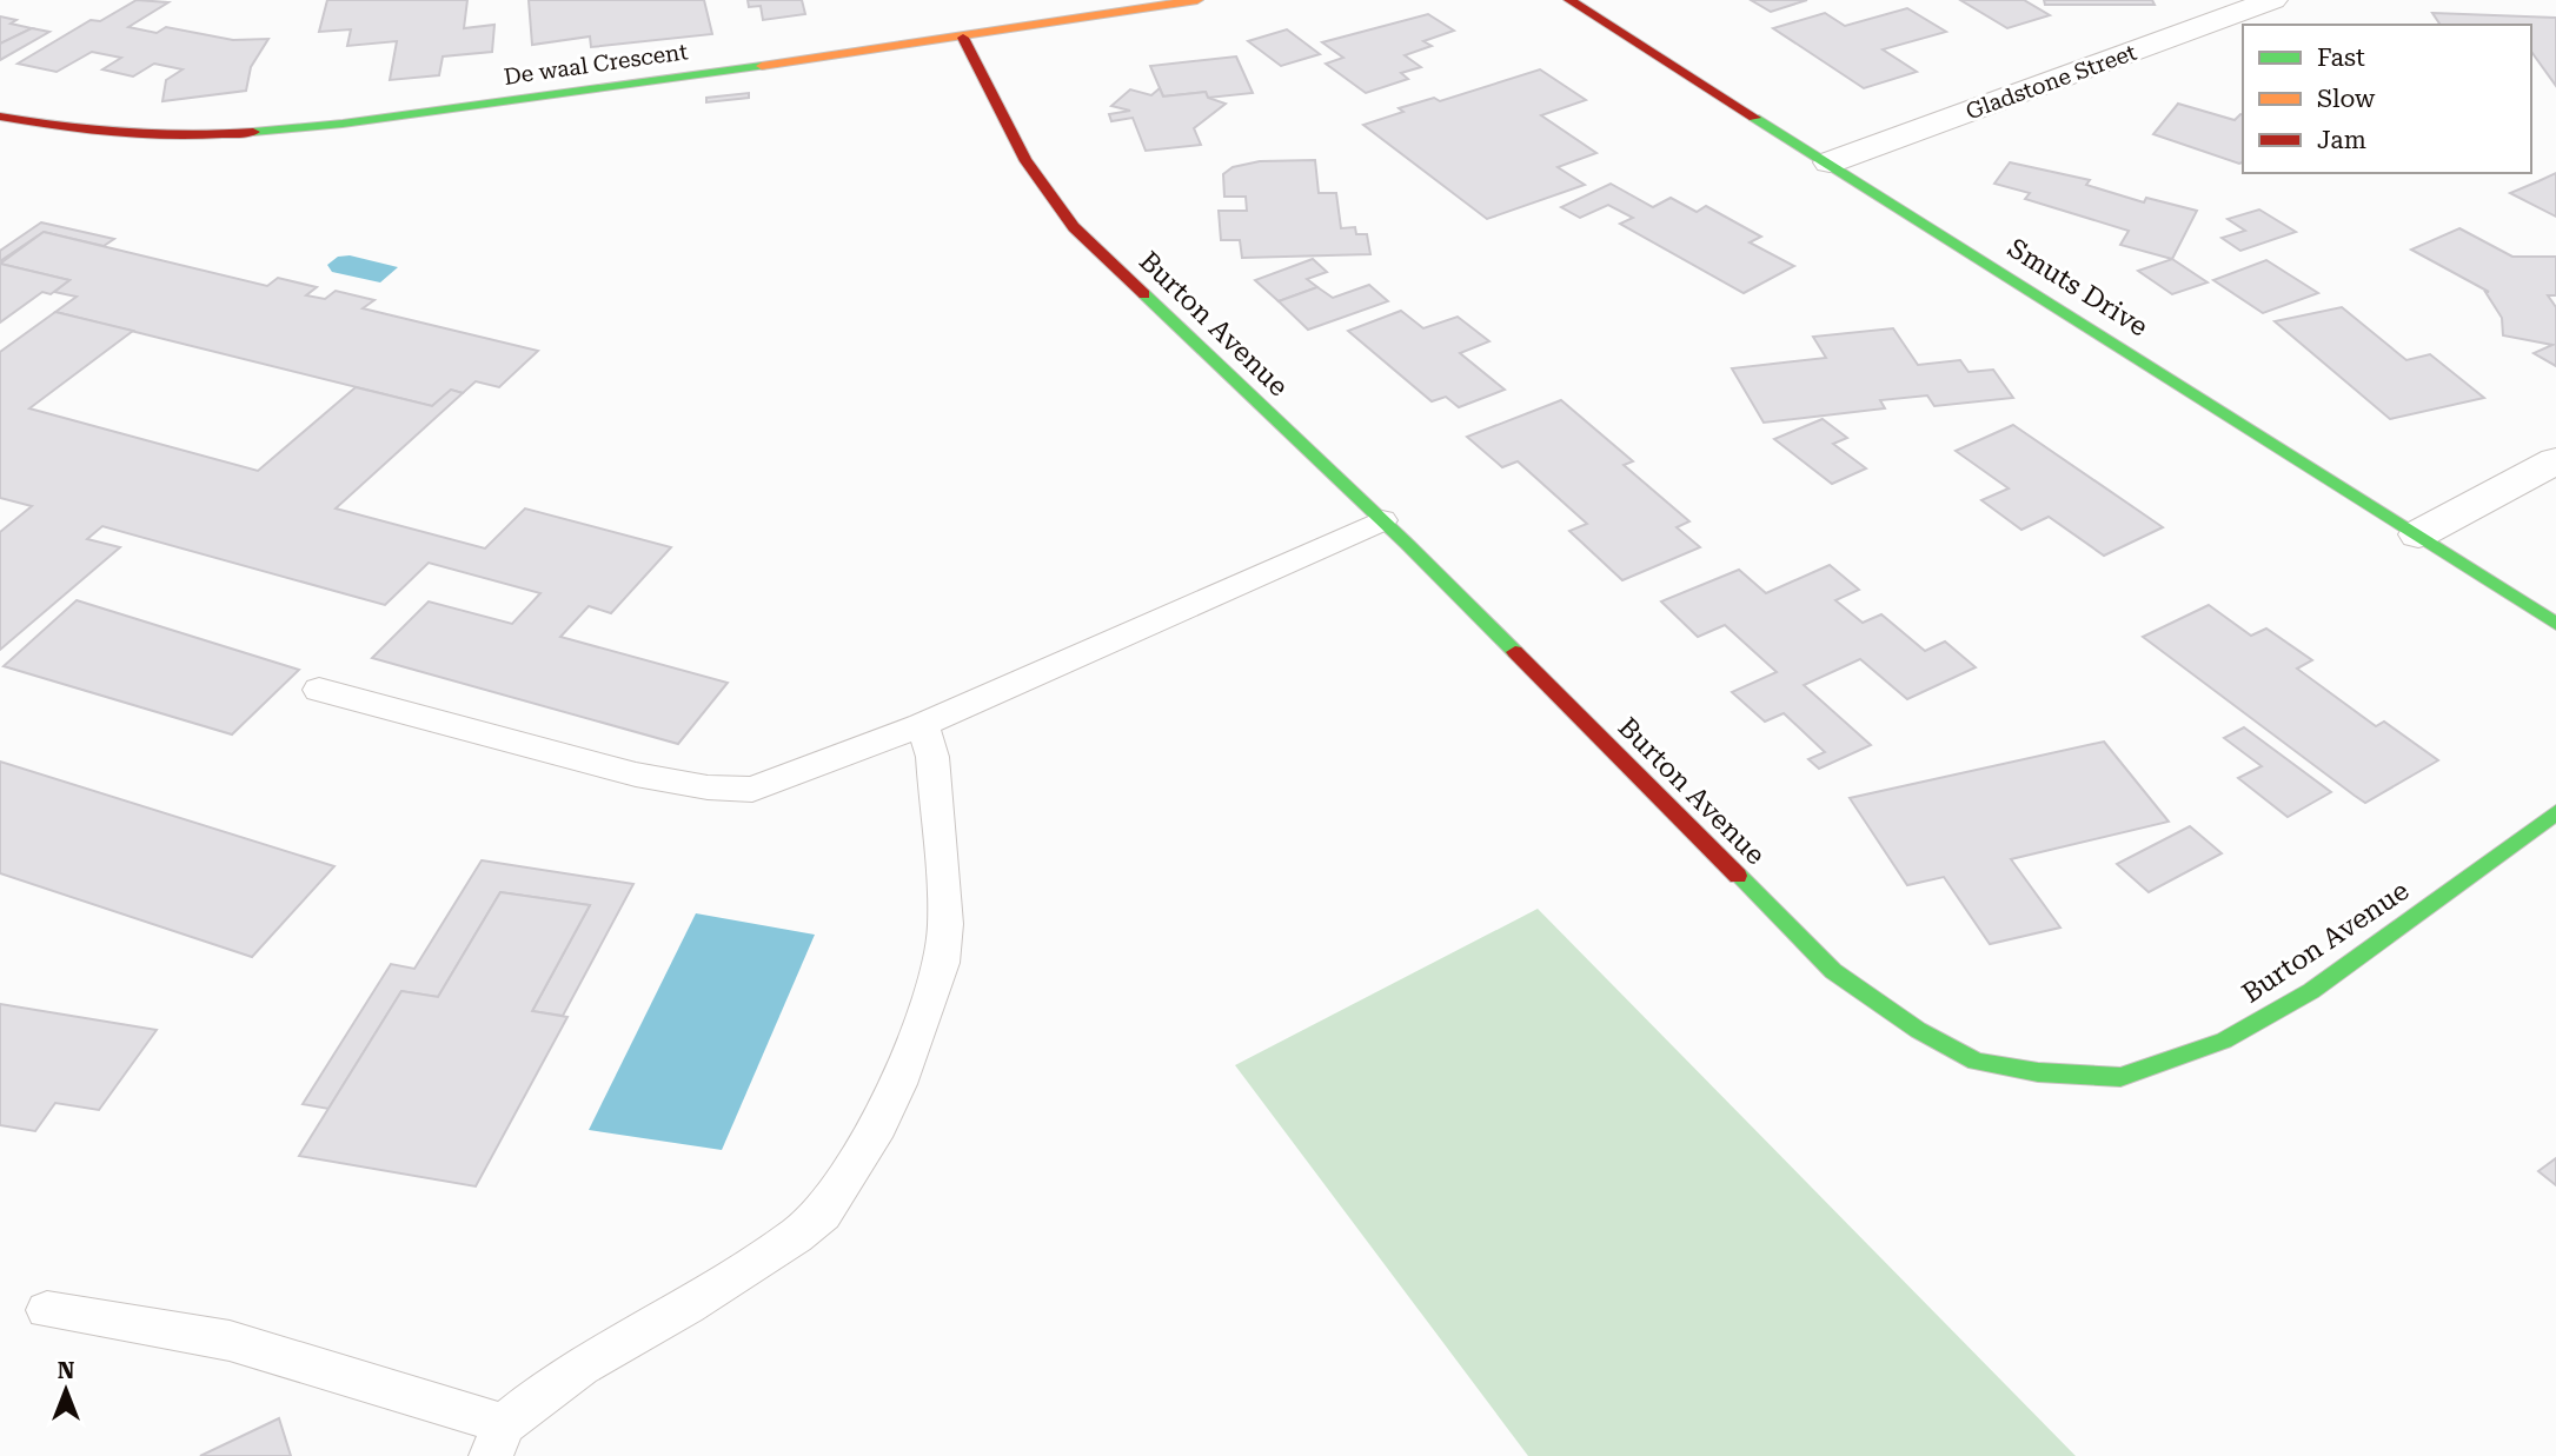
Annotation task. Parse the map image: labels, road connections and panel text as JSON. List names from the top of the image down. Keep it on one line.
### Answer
{"streets":{"street":["De waal Crescent","Gladstone Street","Smuts Drive","Burton Avenue"]},"crossings":[["De waal Crescent","Burton Avenue"],["Gladstone Street","Smuts Drive"]],"legend":["Fast","Slow","Jam"],"north":"top"}
